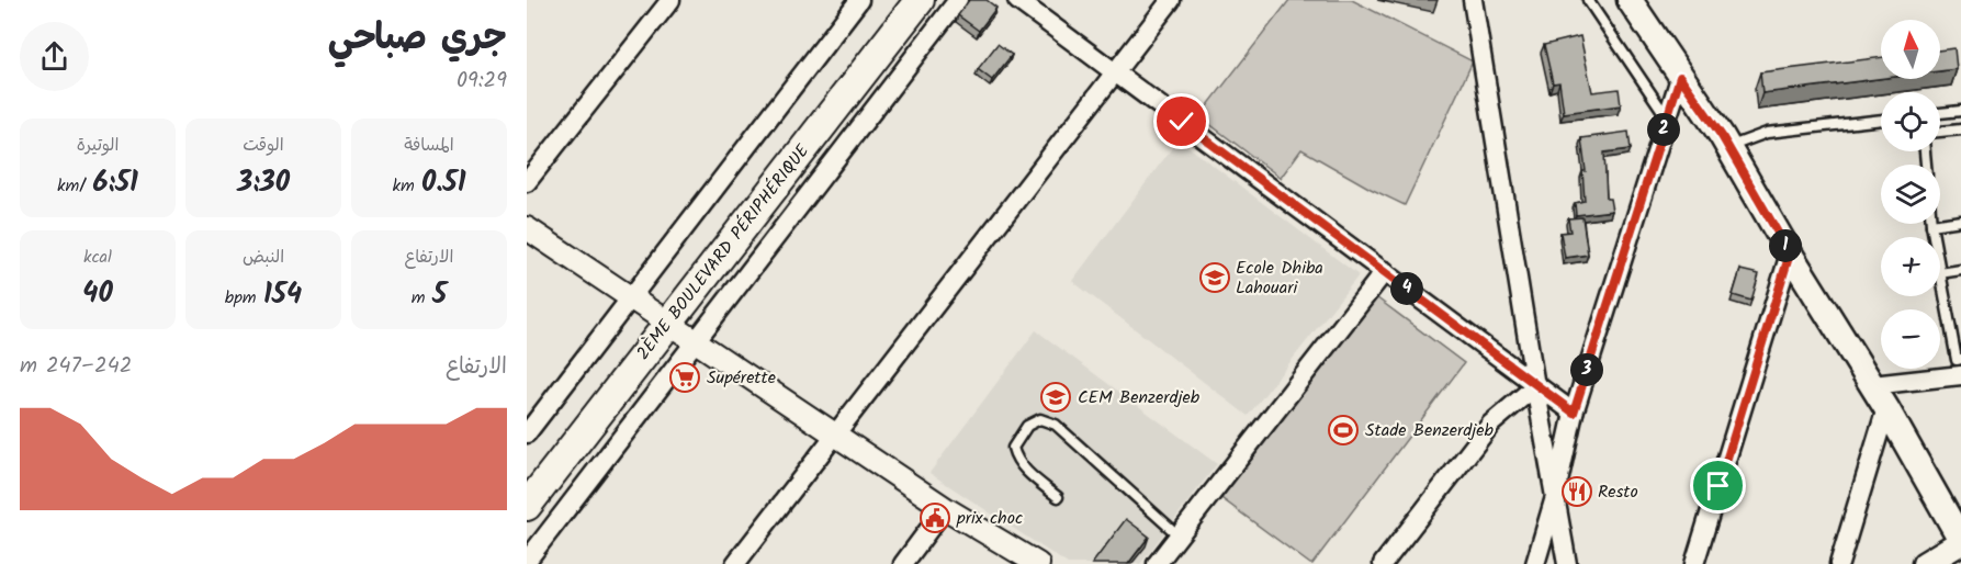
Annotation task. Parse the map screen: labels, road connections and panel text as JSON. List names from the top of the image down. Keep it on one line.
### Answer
{"streets":{"main road":["2ÈME BOULEVARD PÉRIPHÉRIQUE"]},"places":{"school or university":["Ecole Dhiba Lahouari","CEM Benzerdjeb"],"supermarket":["Supérette"],"sports":["Stade Benzerdjeb"],"restaurant":["Resto"],"public building":["prix choc"]},"north":"top","page":{"heading":["جري صباحي","09:29"],"map_buttons":["+","−"],"stats":[["المسافة","0.51 km"],["الوقت","3:30"],["الوتيرة","6:51 /km"],["الارتفاع","5 m"],["النبض","154 bpm"],["kcal","40"]],"pins":["2","1","4","3"],"chart":["الارتفاع","242–247 m"]}}
